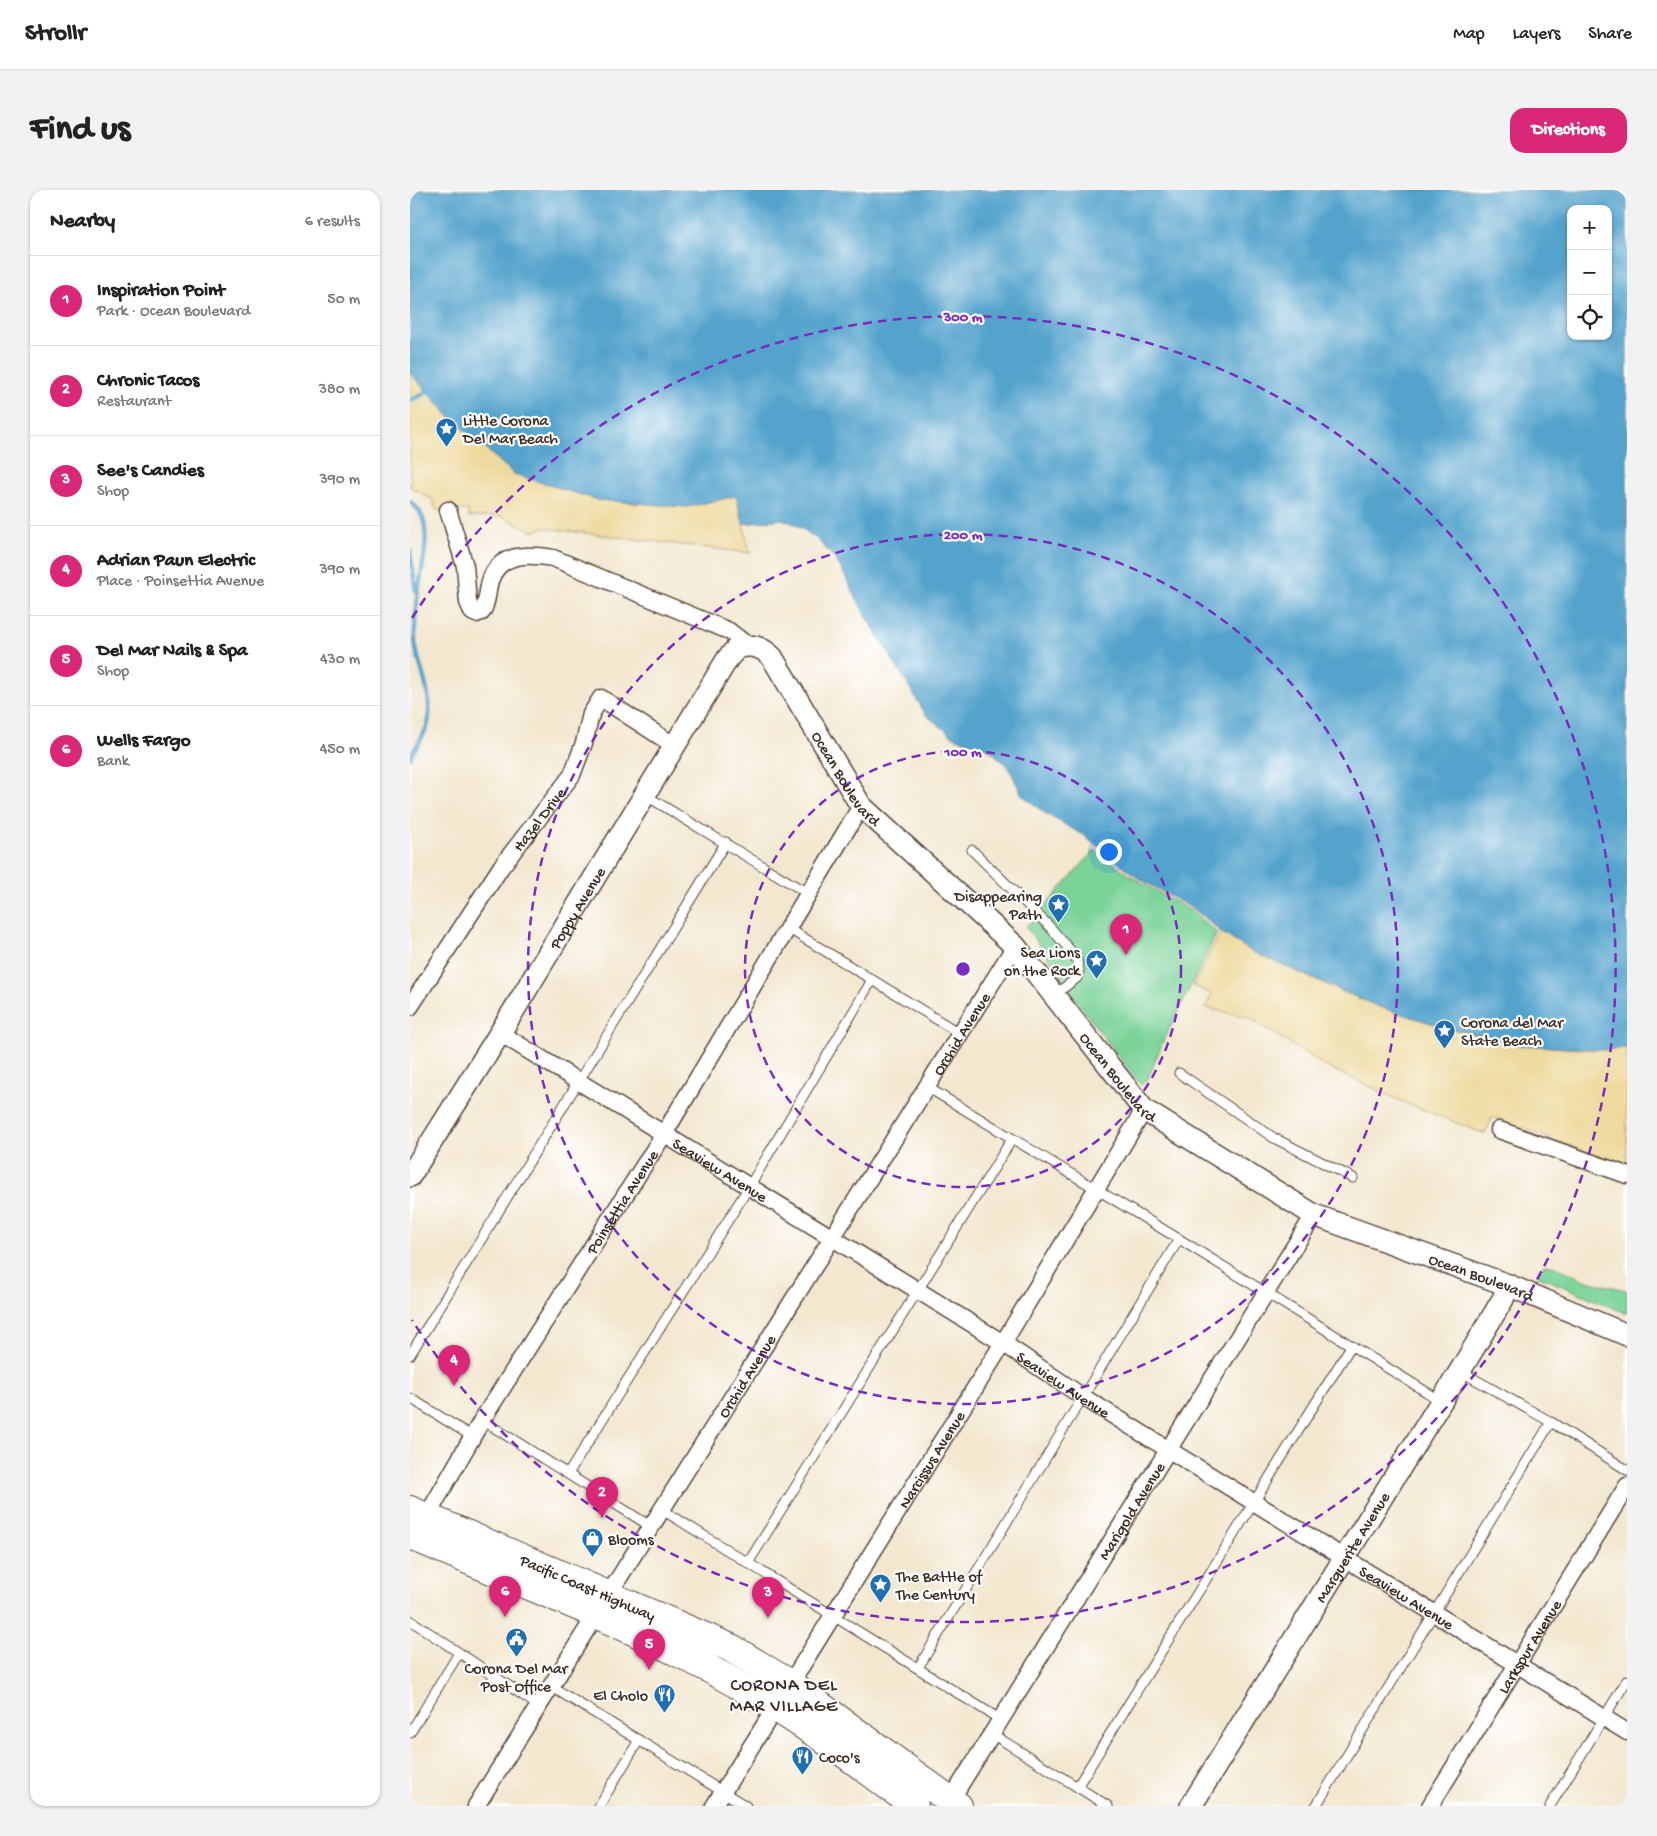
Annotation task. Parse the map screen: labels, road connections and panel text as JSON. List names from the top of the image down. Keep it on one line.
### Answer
{"streets":{"highway":["Pacific Coast Highway"],"street":["Ocean Boulevard","Hazel Drive","Poppy Avenue","Orchid Avenue","Seaview Avenue","Poinsettia Avenue","Narcissus Avenue","Marigold Avenue","Marguerite Avenue","Larkspur Avenue"]},"crossings":[["Ocean Boulevard","Poppy Avenue"],["Ocean Boulevard","Orchid Avenue"],["Ocean Boulevard","Poinsettia Avenue"],["Ocean Boulevard","Narcissus Avenue"],["Ocean Boulevard","Marigold Avenue"],["Ocean Boulevard","Marguerite Avenue"],["Hazel Drive","Poppy Avenue"],["Poppy Avenue","Seaview Avenue"],["Orchid Avenue","Seaview Avenue"],["Orchid Avenue","Pacific Coast Highway"],["Seaview Avenue","Poinsettia Avenue"],["Seaview Avenue","Narcissus Avenue"],["Seaview Avenue","Marigold Avenue"],["Seaview Avenue","Marguerite Avenue"],["Seaview Avenue","Larkspur Avenue"],["Poinsettia Avenue","Pacific Coast Highway"],["Narcissus Avenue","Pacific Coast Highway"],["Marigold Avenue","Pacific Coast Highway"]],"districts":["CORONA DEL MAR VILLAGE"],"places":{"place":["Little Corona Del Mar Beach","Disappearing Path","Sea Lions on the Rock","Corona del Mar State Beach","The Battle of The Century"],"shop":["Blooms"],"public building":["Corona Del Mar Post Office"],"restaurant":["El Cholo","Coco's"]},"page":{"header":"Strollr","nav":["Map","Layers","Share"],"buttons":"Directions","title":"Find us","heading":["Nearby","6 results"],"map_buttons":["+","−"],"list":[{"mark":"1","name":"Inspiration Point","note":"Park · Ocean Boulevard","value":"50 m"},{"mark":"2","name":"Chronic Tacos","note":"Restaurant","value":"380 m"},{"mark":"3","name":"See's Candies","note":"Shop","value":"390 m"},{"mark":"4","name":"Adrian Paun Electric","note":"Place · Poinsettia Avenue","value":"390 m"},{"mark":"5","name":"Del Mar Nails & Spa","note":"Shop","value":"430 m"},{"mark":"6","name":"Wells Fargo","note":"Bank","value":"450 m"}],"pins":["1","4","2","6","3","5"]},"rings":["300 m","200 m","100 m"]}
